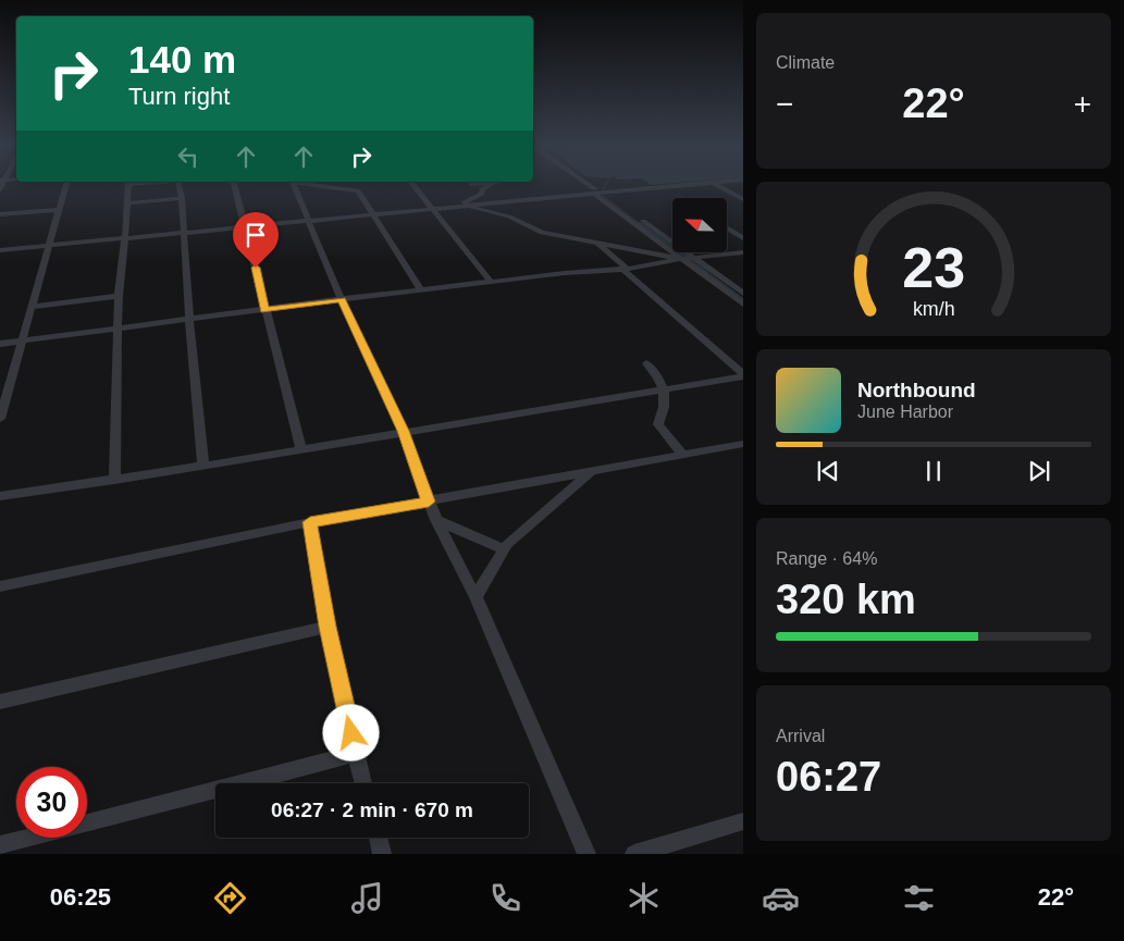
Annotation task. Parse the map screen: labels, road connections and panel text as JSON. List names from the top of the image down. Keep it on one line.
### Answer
{"north":"left","page":{"tile":["Climate",["Range · 64%","320 km"],["Arrival","06:27"]],"turn":["140 m","Turn right"],"heat":["−","22°","+"],"song":["Northbound","June Harbor"],"limit":"30","trip":"06:27 · 2 min · 670 m","tabs":["06:25","22°"],"gauge":["23","km/h"]}}
